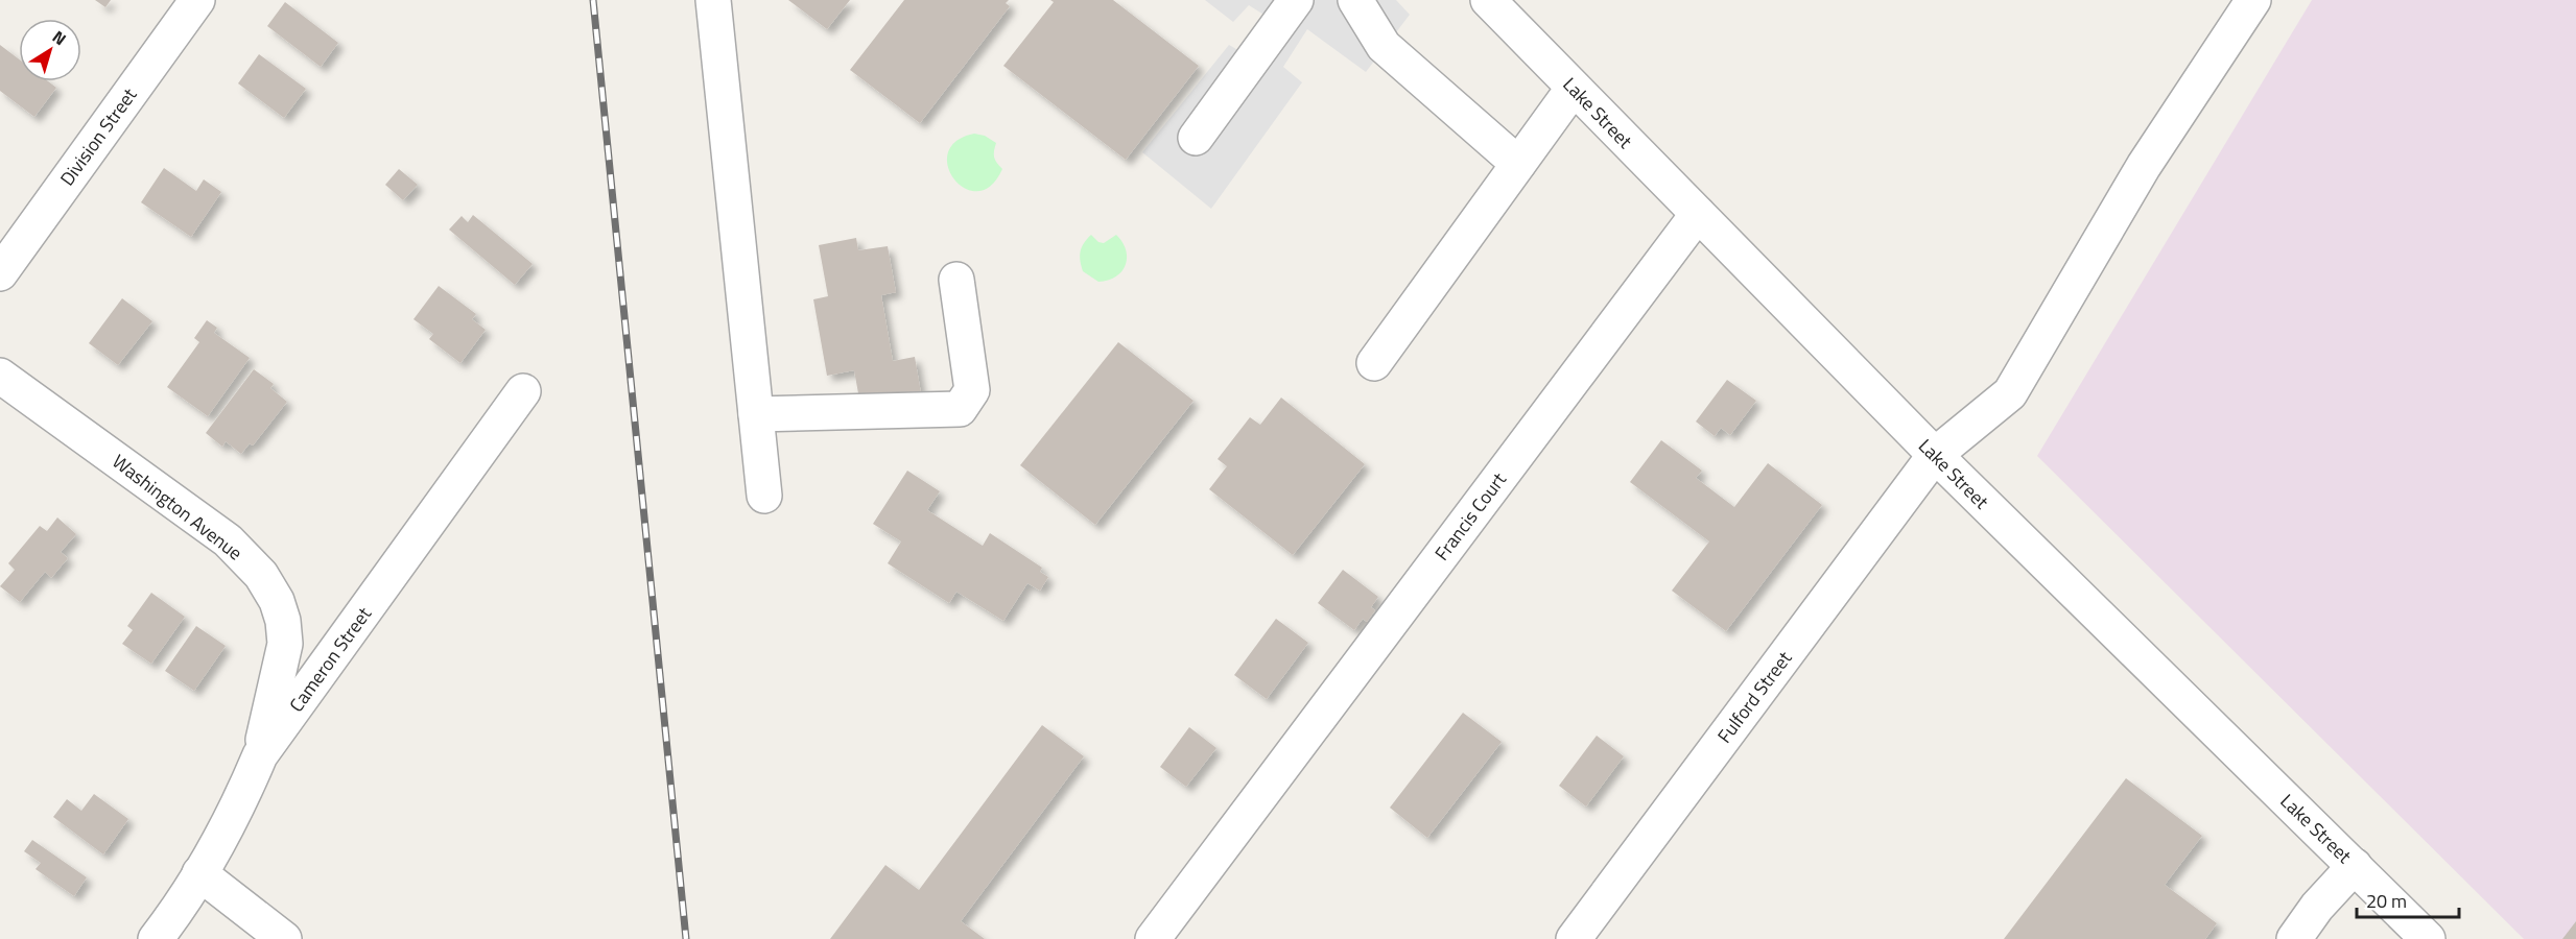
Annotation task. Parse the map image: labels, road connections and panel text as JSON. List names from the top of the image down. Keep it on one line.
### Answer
{"streets":{"street":["Lake Street","Division Street","Washington Avenue","Francis Court","Cameron Street","Fulford Street"]},"crossings":[["Lake Street","Francis Court"],["Lake Street","Fulford Street"],["Washington Avenue","Cameron Street"]],"scale_bar":"20 m","north":"top right"}
